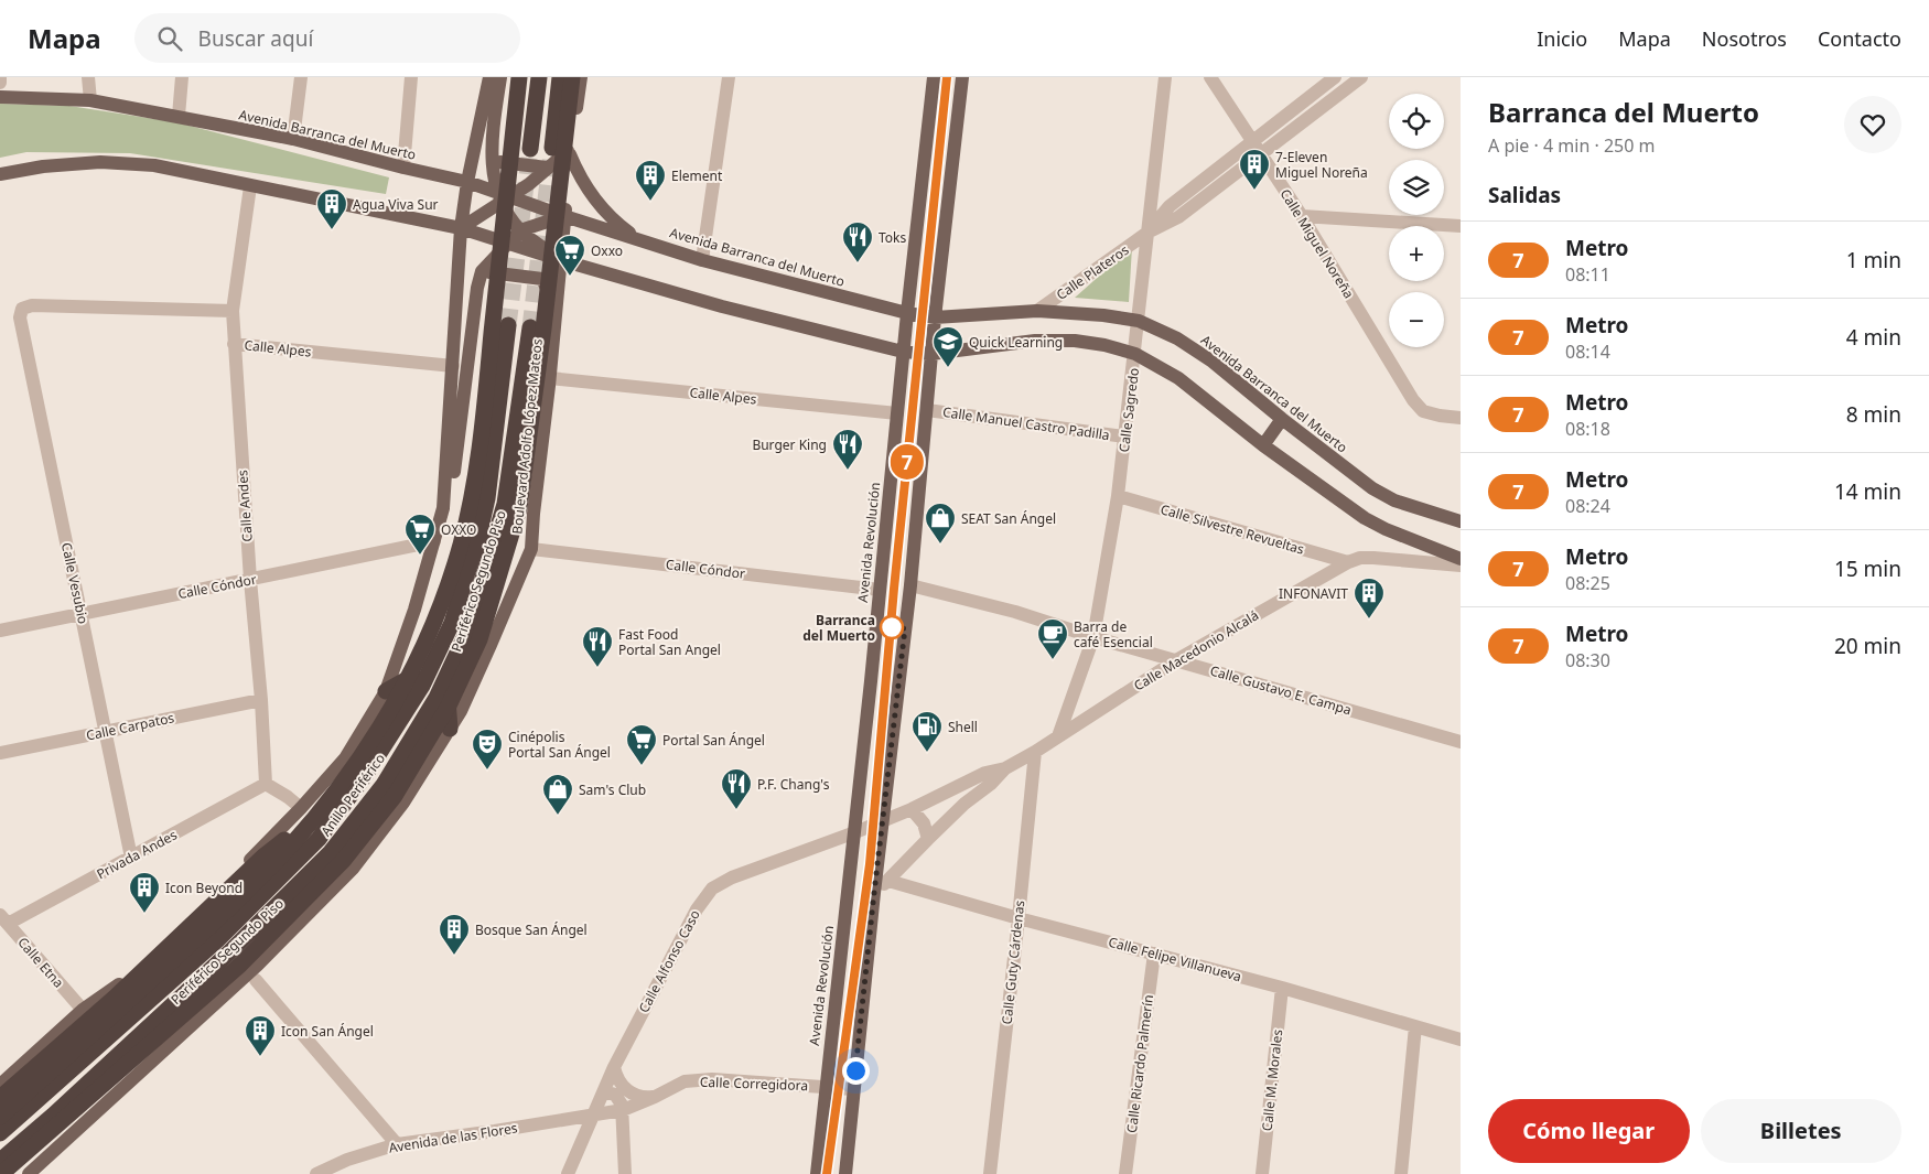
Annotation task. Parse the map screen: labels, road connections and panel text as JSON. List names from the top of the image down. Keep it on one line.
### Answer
{"streets":{"highway":["Periférico Segundo Piso","Anillo Periférico"],"main road":["Avenida Barranca del Muerto","Boulevard Adolfo López Mateos","Avenida Revolución"],"street":["Calle Miguel Noreña","Calle Plateros","Calle Alpes","Calle Sagredo","Calle Manuel Castro Padilla","Calle Andes","Calle Silvestre Revueltas","Calle Cóndor","Calle Vesubio","Calle Macedonio Alcalá","Calle Gustavo E. Campa","Calle Carpatos","Privada Andes","Calle Felipe Villanueva","Calle Alfonso Caso","Calle Etna","Calle Guty Cárdenas","Calle Ricardo Palmerín","Calle M. Morales","Calle Corregidora","Avenida de las Flores"]},"crossings":[["Avenida Barranca del Muerto","Calle Plateros"],["Avenida Barranca del Muerto","Calle Sagredo"],["Avenida Barranca del Muerto","Boulevard Adolfo López Mateos"],["Avenida Barranca del Muerto","Avenida Revolución"],["Calle Miguel Noreña","Calle Plateros"],["Calle Plateros","Calle Sagredo"],["Calle Alpes","Boulevard Adolfo López Mateos"],["Calle Alpes","Calle Andes"],["Calle Alpes","Avenida Revolución"],["Calle Sagredo","Calle Manuel Castro Padilla"],["Calle Sagredo","Calle Silvestre Revueltas"],["Calle Sagredo","Calle Macedonio Alcalá"],["Calle Sagredo","Calle Gustavo E. Campa"],["Boulevard Adolfo López Mateos","Calle Cóndor"],["Calle Andes","Calle Cóndor"],["Calle Andes","Calle Vesubio"],["Calle Andes","Calle Carpatos"],["Calle Andes","Privada Andes"],["Calle Silvestre Revueltas","Calle Macedonio Alcalá"],["Avenida Revolución","Calle Cóndor"],["Avenida Revolución","Calle Macedonio Alcalá"],["Avenida Revolución","Calle Alfonso Caso"],["Avenida Revolución","Calle Corregidora"],["Calle Cóndor","Calle Vesubio"],["Calle Vesubio","Calle Carpatos"],["Calle Vesubio","Privada Andes"],["Calle Macedonio Alcalá","Calle Gustavo E. Campa"],["Calle Macedonio Alcalá","Calle Felipe Villanueva"],["Calle Macedonio Alcalá","Calle Alfonso Caso"],["Calle Macedonio Alcalá","Calle Guty Cárdenas"],["Privada Andes","Calle Etna"],["Calle Felipe Villanueva","Calle Guty Cárdenas"],["Calle Felipe Villanueva","Calle Ricardo Palmerín"],["Calle Felipe Villanueva","Calle M. Morales"],["Calle Alfonso Caso","Calle Corregidora"],["Calle Alfonso Caso","Avenida de las Flores"],["Calle Corregidora","Avenida de las Flores"]],"places":{"building":["7-Eleven Miguel Noreña","Element","Agua Viva Sur","INFONAVIT","Icon Beyond","Bosque San Ángel","Icon San Ángel"],"restaurant":["Toks","Burger King","Fast Food Portal San Angel","P.F. Chang's"],"supermarket":["Oxxo","OXXO","Portal San Ángel"],"school or university":["Quick Learning"],"shop":["SEAT San Ángel","Sam's Club"],"other":["Barranca del Muerto"],"cafe":["Barra de café Esencial"],"fuel station":["Shell"],"theatre":["Cinépolis Portal San Ángel"]},"lines":["metro line 7"],"page":{"header":"Mapa","search":"Buscar aquí","nav":["Inicio","Mapa","Nosotros","Contacto"],"on_map":"7","heading":[["Barranca del Muerto","A pie · 4 min · 250 m"],"Salidas"],"map_buttons":["+","−"],"list":[{"mark":"7","name":"Metro","note":"08:11","value":"1 min"},{"mark":"7","name":"Metro","note":"08:14","value":"4 min"},{"mark":"7","name":"Metro","note":"08:18","value":"8 min"},{"mark":"7","name":"Metro","note":"08:24","value":"14 min"},{"mark":"7","name":"Metro","note":"08:25","value":"15 min"},{"mark":"7","name":"Metro","note":"08:30","value":"20 min"}],"buttons":["Cómo llegar","Billetes"]}}
